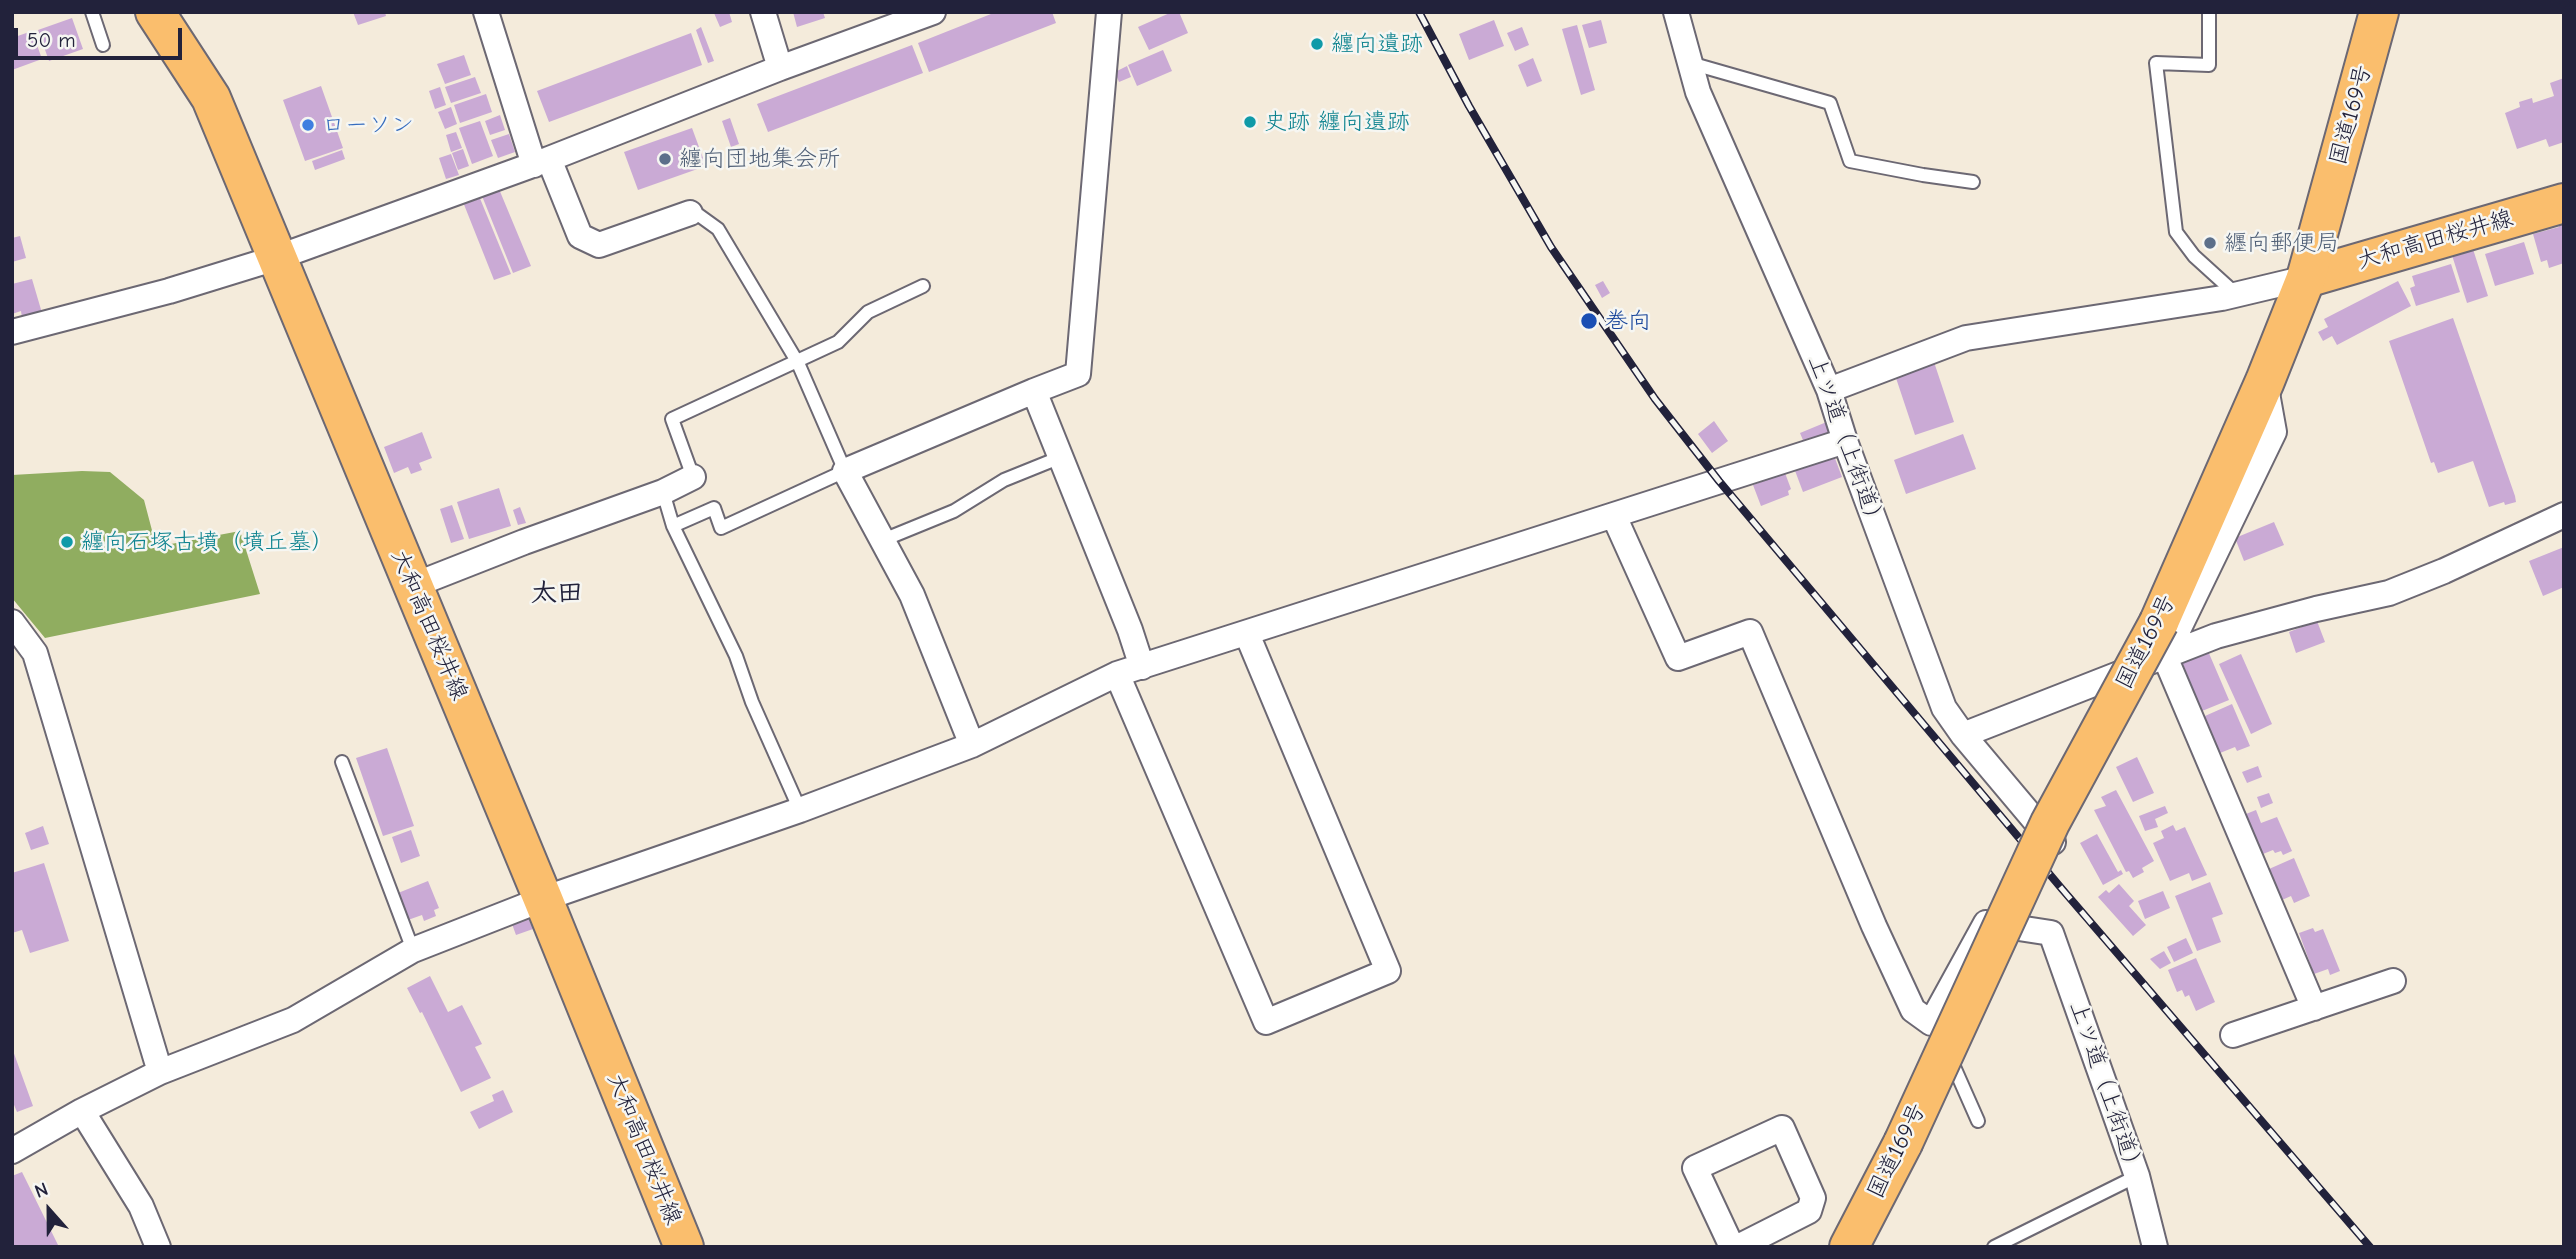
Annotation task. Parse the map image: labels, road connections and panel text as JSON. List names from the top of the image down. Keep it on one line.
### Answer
{"streets":{"main road":["国道169号","大和高田桜井線"],"street":["上ツ道（上街道）"]},"crossings":[["国道169号","大和高田桜井線"]],"districts":["太田"],"places":["纏向遺跡","史跡 纏向遺跡","ローソン","纏向団地集会所","纒向郵便局","巻向","纏向石塚古墳（墳丘墓）"],"scale_bar":"50 m","north":"top"}
